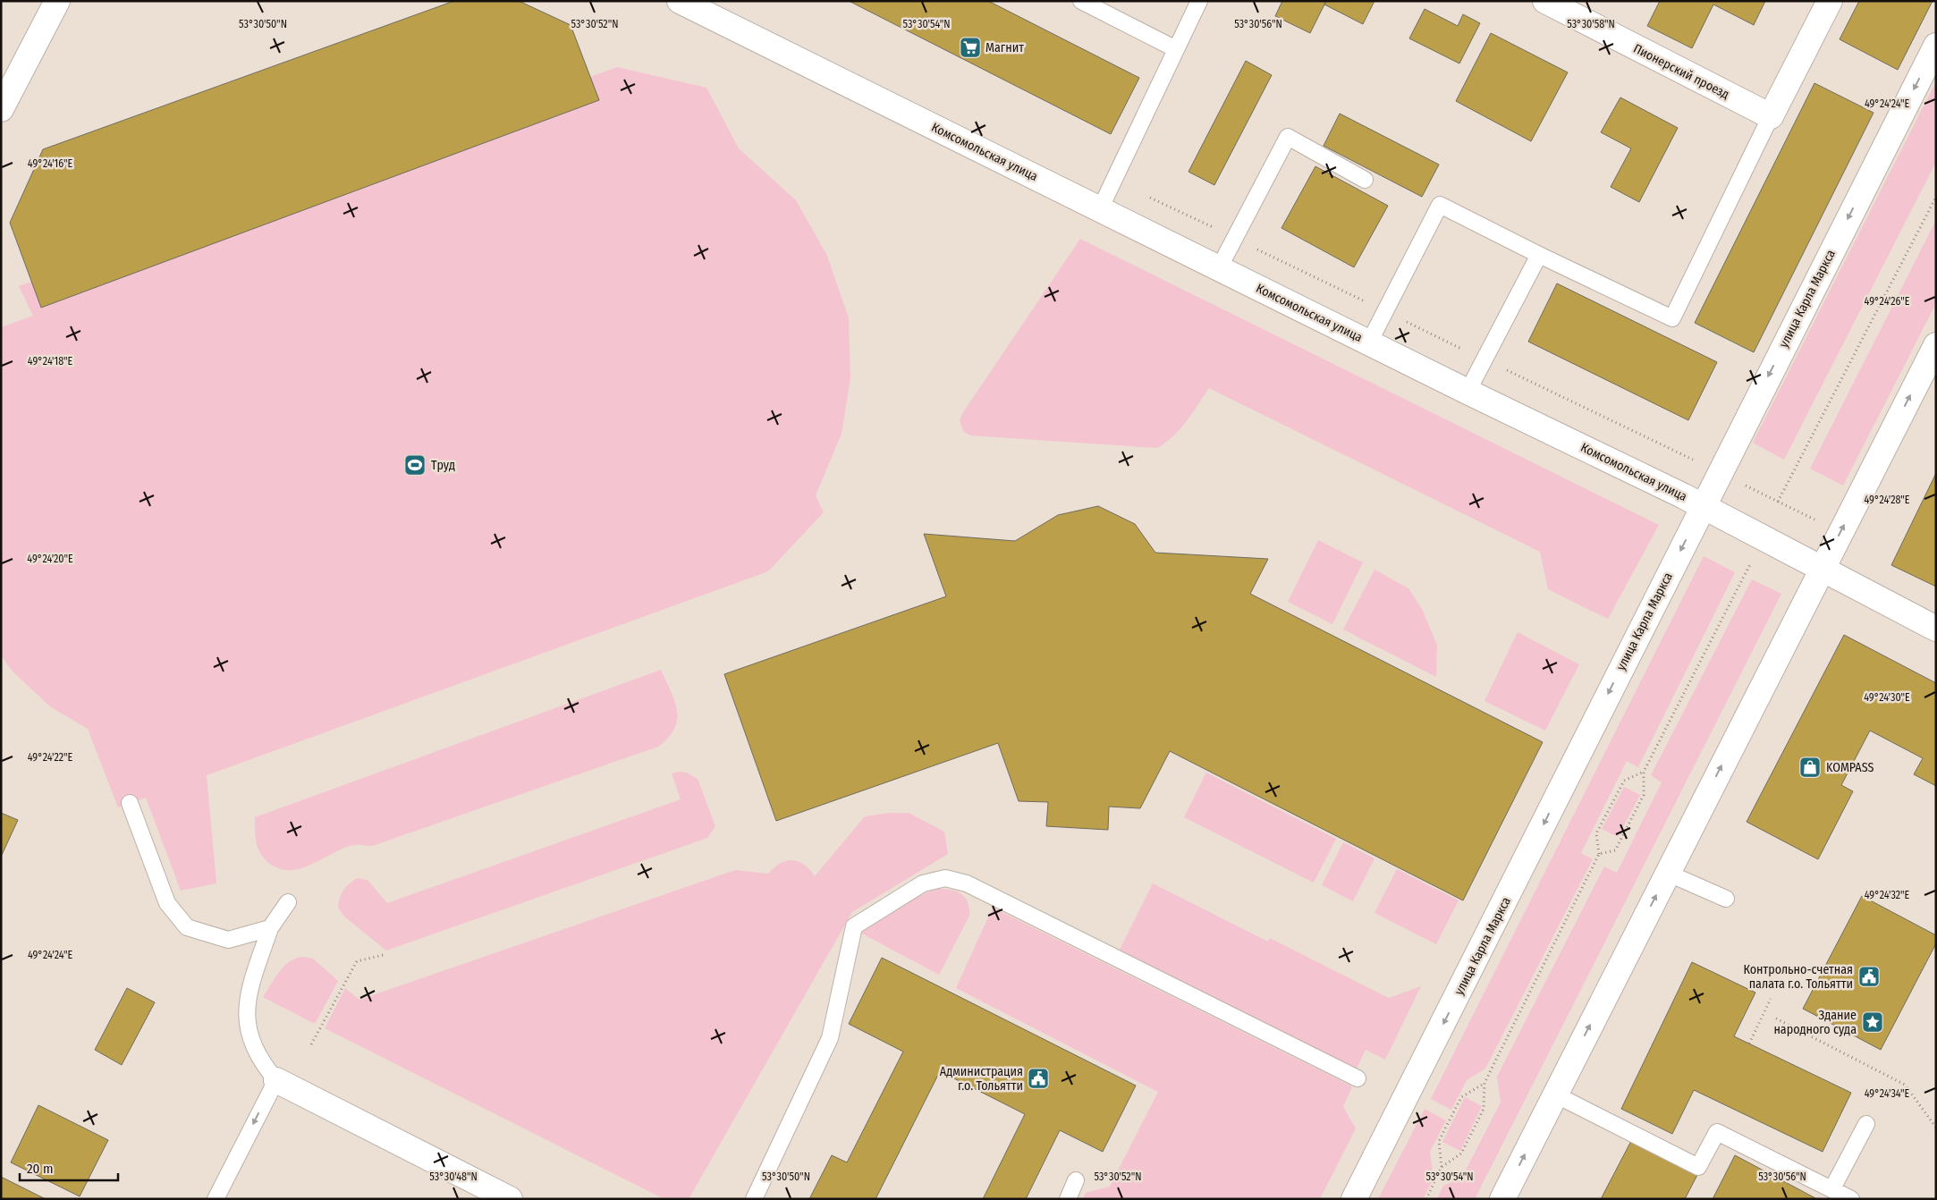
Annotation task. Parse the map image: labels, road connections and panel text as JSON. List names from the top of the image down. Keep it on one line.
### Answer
{"streets":{"main road":["Пионерский проезд","Комсомольская улица","улица Карла Маркса"]},"crossings":[["Комсомольская улица","улица Карла Маркса"]],"places":{"supermarket":["Магнит"],"sports":["Труд"],"shop":["KOMPASS"],"public building":["Контрольно-счетная палата г.о. Тольятти","Администрация г.о. Тольятти"],"place":["Здание народного суда"]},"scale_bar":"20 m","coordinates":["53°30'52\"N","53°30'58\"N","53°30'50\"N","53°30'54\"N","53°30'56\"N","49°24'24\"E","49°24'16\"E","49°24'26\"E","49°24'18\"E","49°24'28\"E","49°24'20\"E","49°24'30\"E","49°24'22\"E","49°24'32\"E","49°24'34\"E","53°30'48\"N"]}
